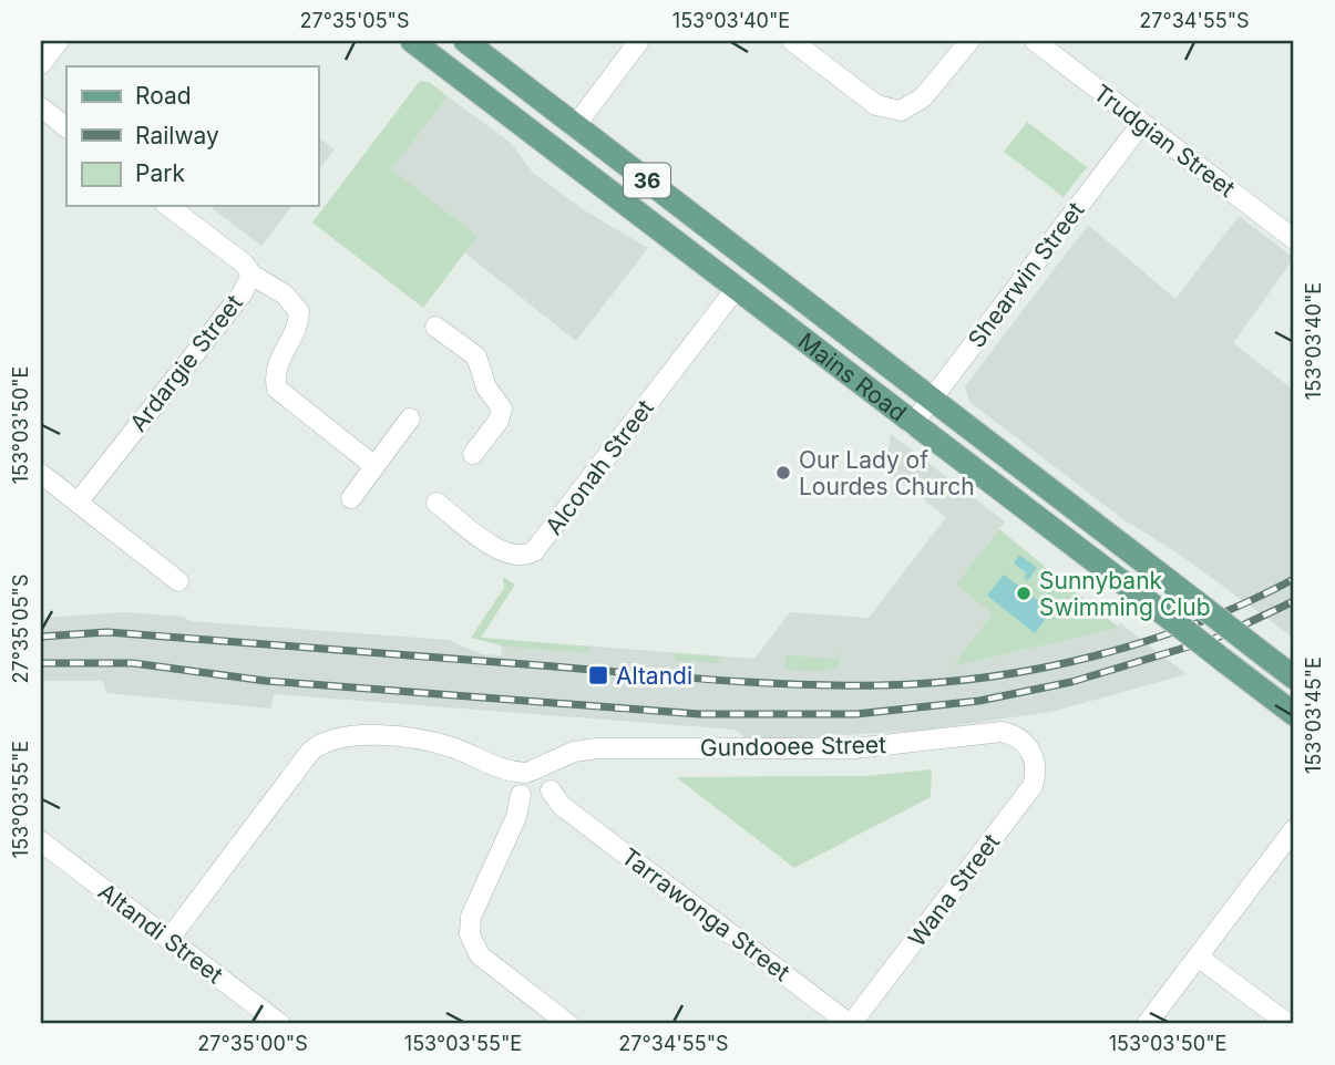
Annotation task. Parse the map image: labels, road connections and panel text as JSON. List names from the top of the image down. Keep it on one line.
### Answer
{"streets":{"main road":["36","Mains Road"],"street":["Trudgian Street","Shearwin Street","Ardargie Street","Alconah Street","Gundooee Street","Wana Street","Tarrawonga Street","Altandi Street"]},"crossings":[["Trudgian Street","Shearwin Street"],["Shearwin Street","Mains Road"],["Mains Road","Alconah Street"],["Gundooee Street","Wana Street"],["Gundooee Street","Tarrawonga Street"],["Wana Street","Tarrawonga Street"]],"places":{"other":["Our Lady of Lourdes Church","Sunnybank Swimming Club"],"transit":["Altandi"]},"legend":["Road","Railway","Park"],"coordinates":["27°35'05\"S","153°03'40\"E","27°34'55\"S","153°03'50\"E","153°03'45\"E","153°03'55\"E","27°35'00\"S"]}
